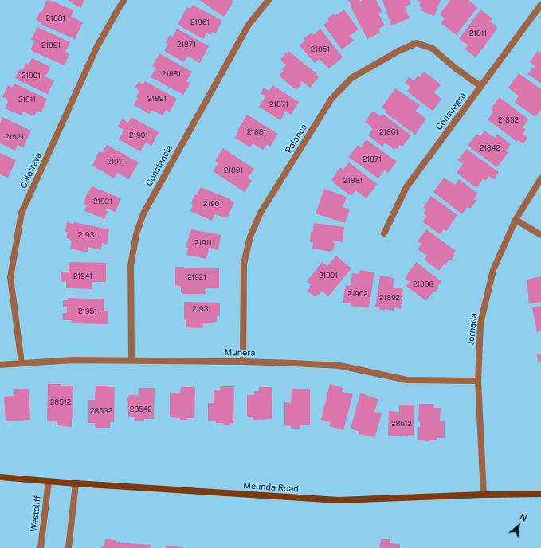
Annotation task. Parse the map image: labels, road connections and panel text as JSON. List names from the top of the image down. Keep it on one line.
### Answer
{"streets":{"main road":["Melinda Road"],"street":["Consuegra","Palanca","Constancia","Calatrava","Jornada","Munera","Westcliff"]},"crossings":[["Consuegra","Palanca"],["Palanca","Munera"],["Constancia","Munera"],["Calatrava","Munera"],["Jornada","Munera"],["Jornada","Melinda Road"],["Melinda Road","Westcliff"]],"house_numbers":["21881","21861","21811","21871","21891","21851","21881","21901","21891","21911","21871","21832","21881","21861","21901","21921","21842","21871","21911","21891","21881","21921","21901","21931","21911","21901","21941","21921","21886","21902","21892","21931","21951","28512","28542","28532","28612"],"north":"top right"}
